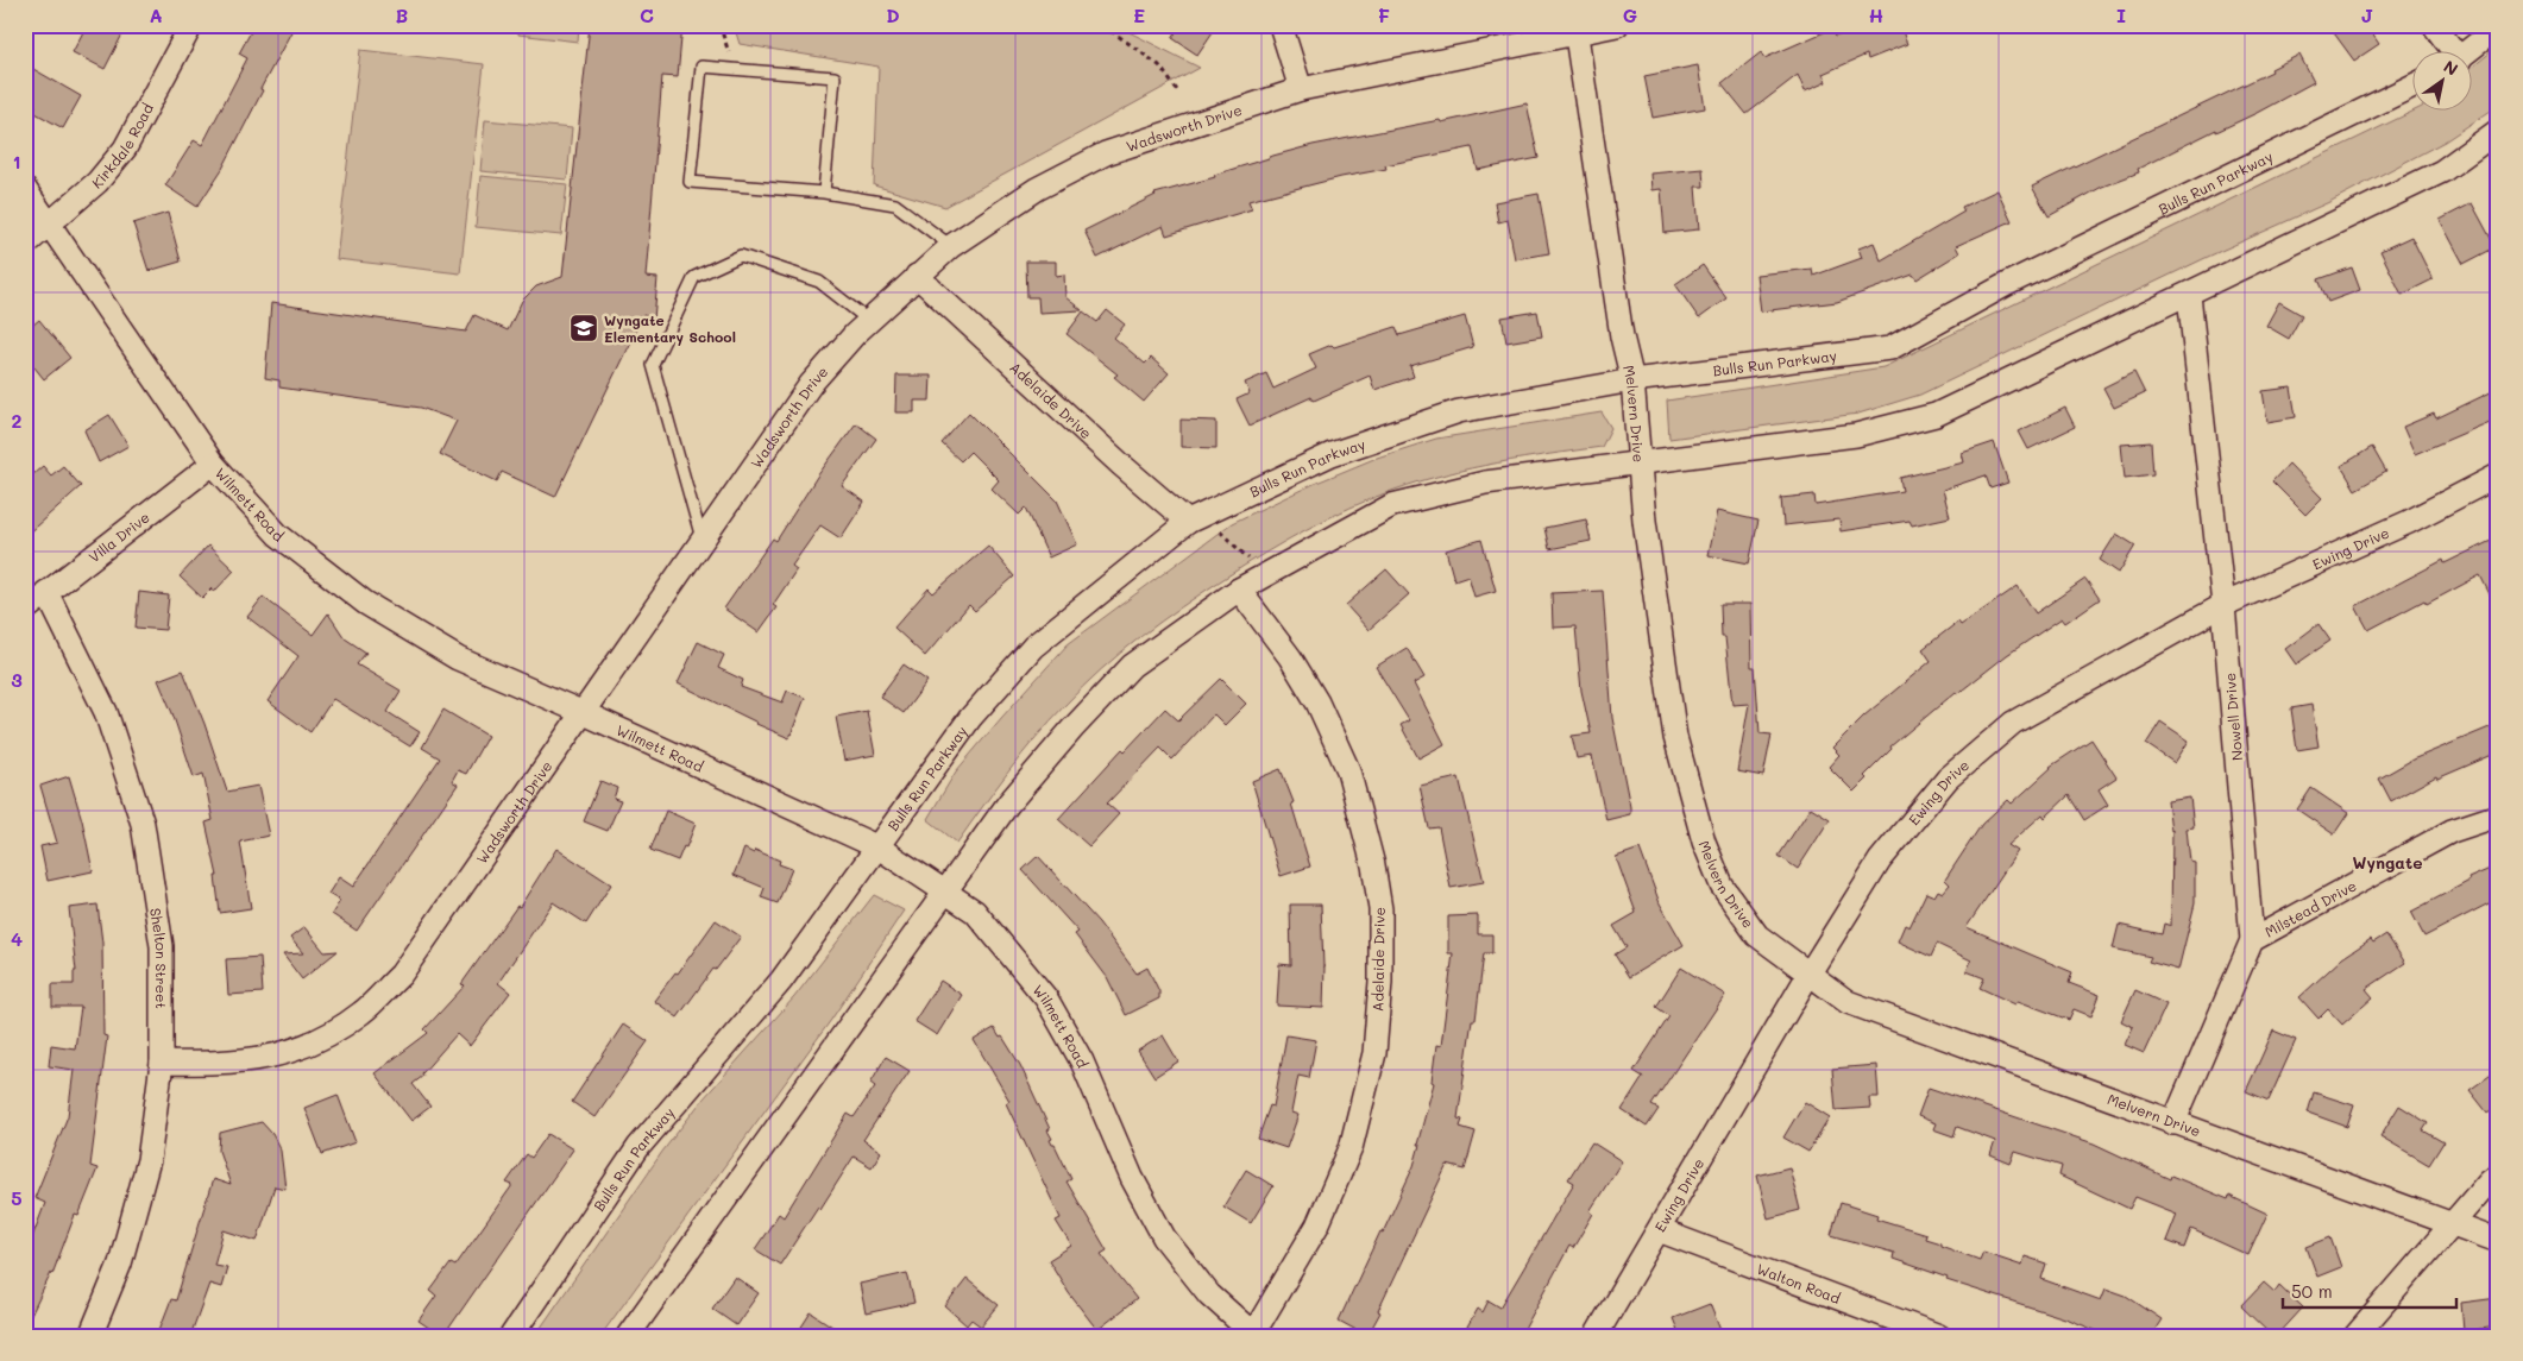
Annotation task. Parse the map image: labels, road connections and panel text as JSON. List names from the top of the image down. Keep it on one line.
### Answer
{"streets":{"street":["Wadsworth Drive","Kirkdale Road","Bulls Run Parkway","Adelaide Drive","Melvern Drive","Wilmett Road","Villa Drive","Ewing Drive","Nowell Drive","Milstead Drive","Shelton Street","Walton Road"]},"crossings":[["Wadsworth Drive","Adelaide Drive"],["Wadsworth Drive","Melvern Drive"],["Wadsworth Drive","Wilmett Road"],["Wadsworth Drive","Shelton Street"],["Kirkdale Road","Wilmett Road"],["Bulls Run Parkway","Adelaide Drive"],["Bulls Run Parkway","Melvern Drive"],["Bulls Run Parkway","Wilmett Road"],["Adelaide Drive","Wilmett Road"],["Melvern Drive","Ewing Drive"],["Melvern Drive","Nowell Drive"],["Wilmett Road","Villa Drive"],["Villa Drive","Shelton Street"],["Ewing Drive","Nowell Drive"],["Ewing Drive","Walton Road"],["Nowell Drive","Milstead Drive"]],"districts":["Wyngate"],"places":{"school or university":["Wyngate Elementary School"]},"scale_bar":"50 m","north":"top right","grid":{"columns":["A","B","C","D","E","F","G","H","I","J"],"rows":["1","2","3","4","5"]}}
